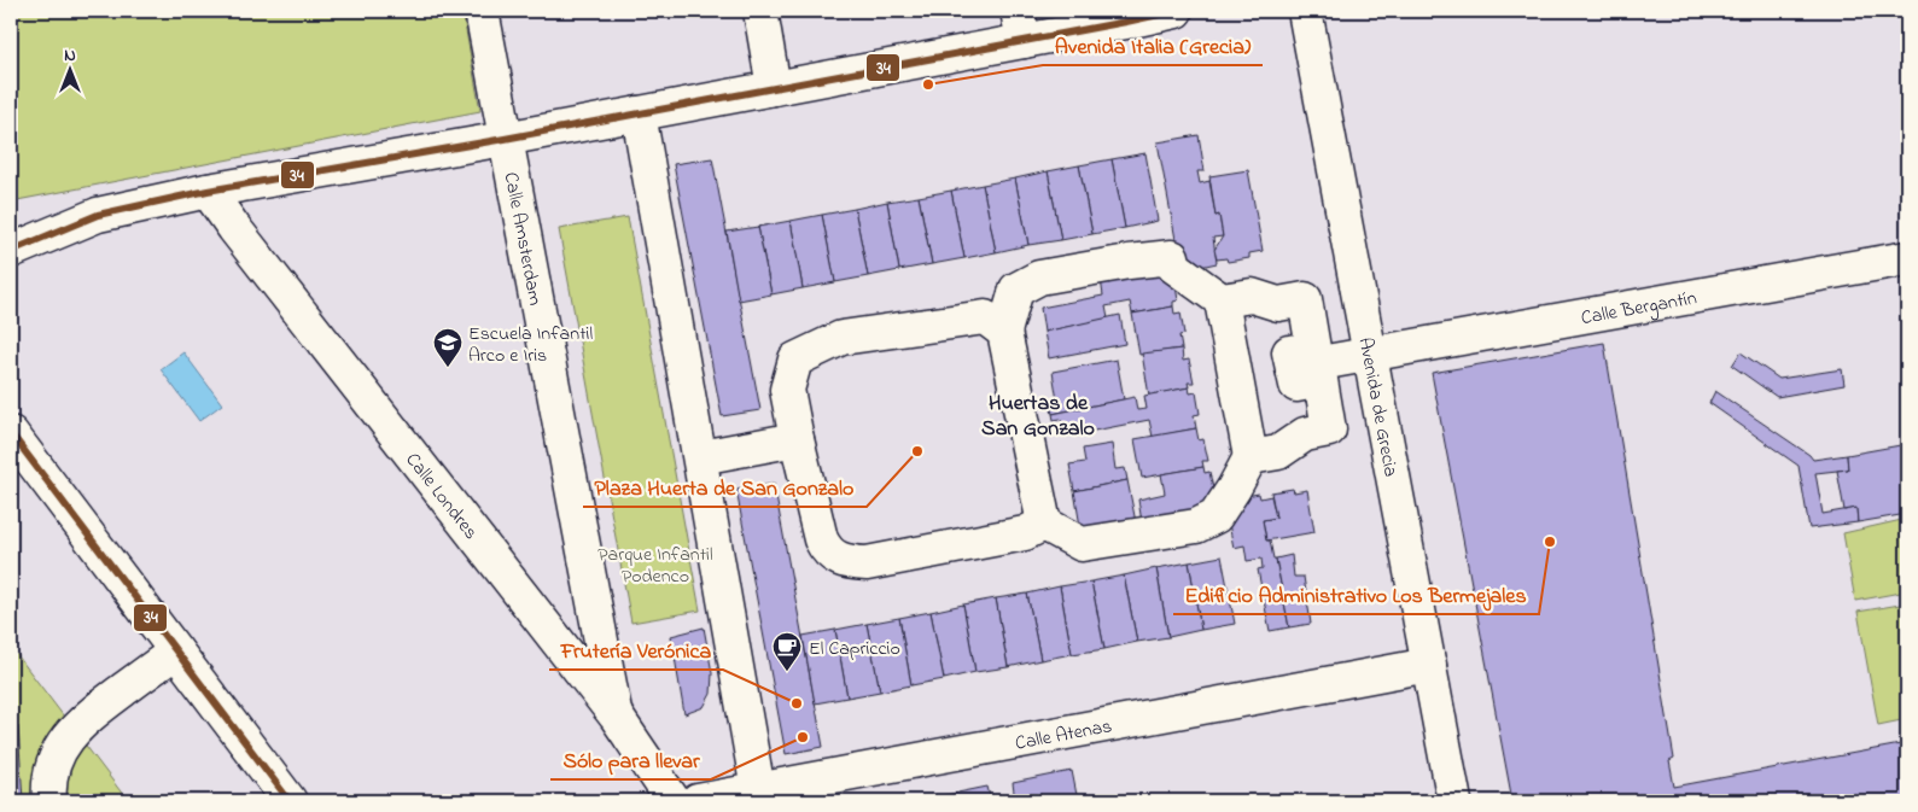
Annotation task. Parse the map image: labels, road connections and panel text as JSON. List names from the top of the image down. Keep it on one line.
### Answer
{"streets":{"street":["Calle Amsterdam","Calle Bergantín","Avenida de Grecia","Calle Londres","Calle Atenas"]},"crossings":[["Calle Amsterdam","Calle Londres"],["Calle Bergantín","Avenida de Grecia"],["Avenida de Grecia","Calle Atenas"]],"districts":["Huertas de San Gonzalo"],"parks":["Parque Infantil Podenco"],"places":{"other":["Avenida Italia (Grecia)","Plaza Huerta de San Gonzalo","Edificio Administrativo Los Bermejales","Frutería Verónica","Sólo para llevar"],"school or university":["Escuela Infantil Arco e Iris"],"cafe":["El Capriccio"]},"lines":["transit line 34"],"north":"top"}
